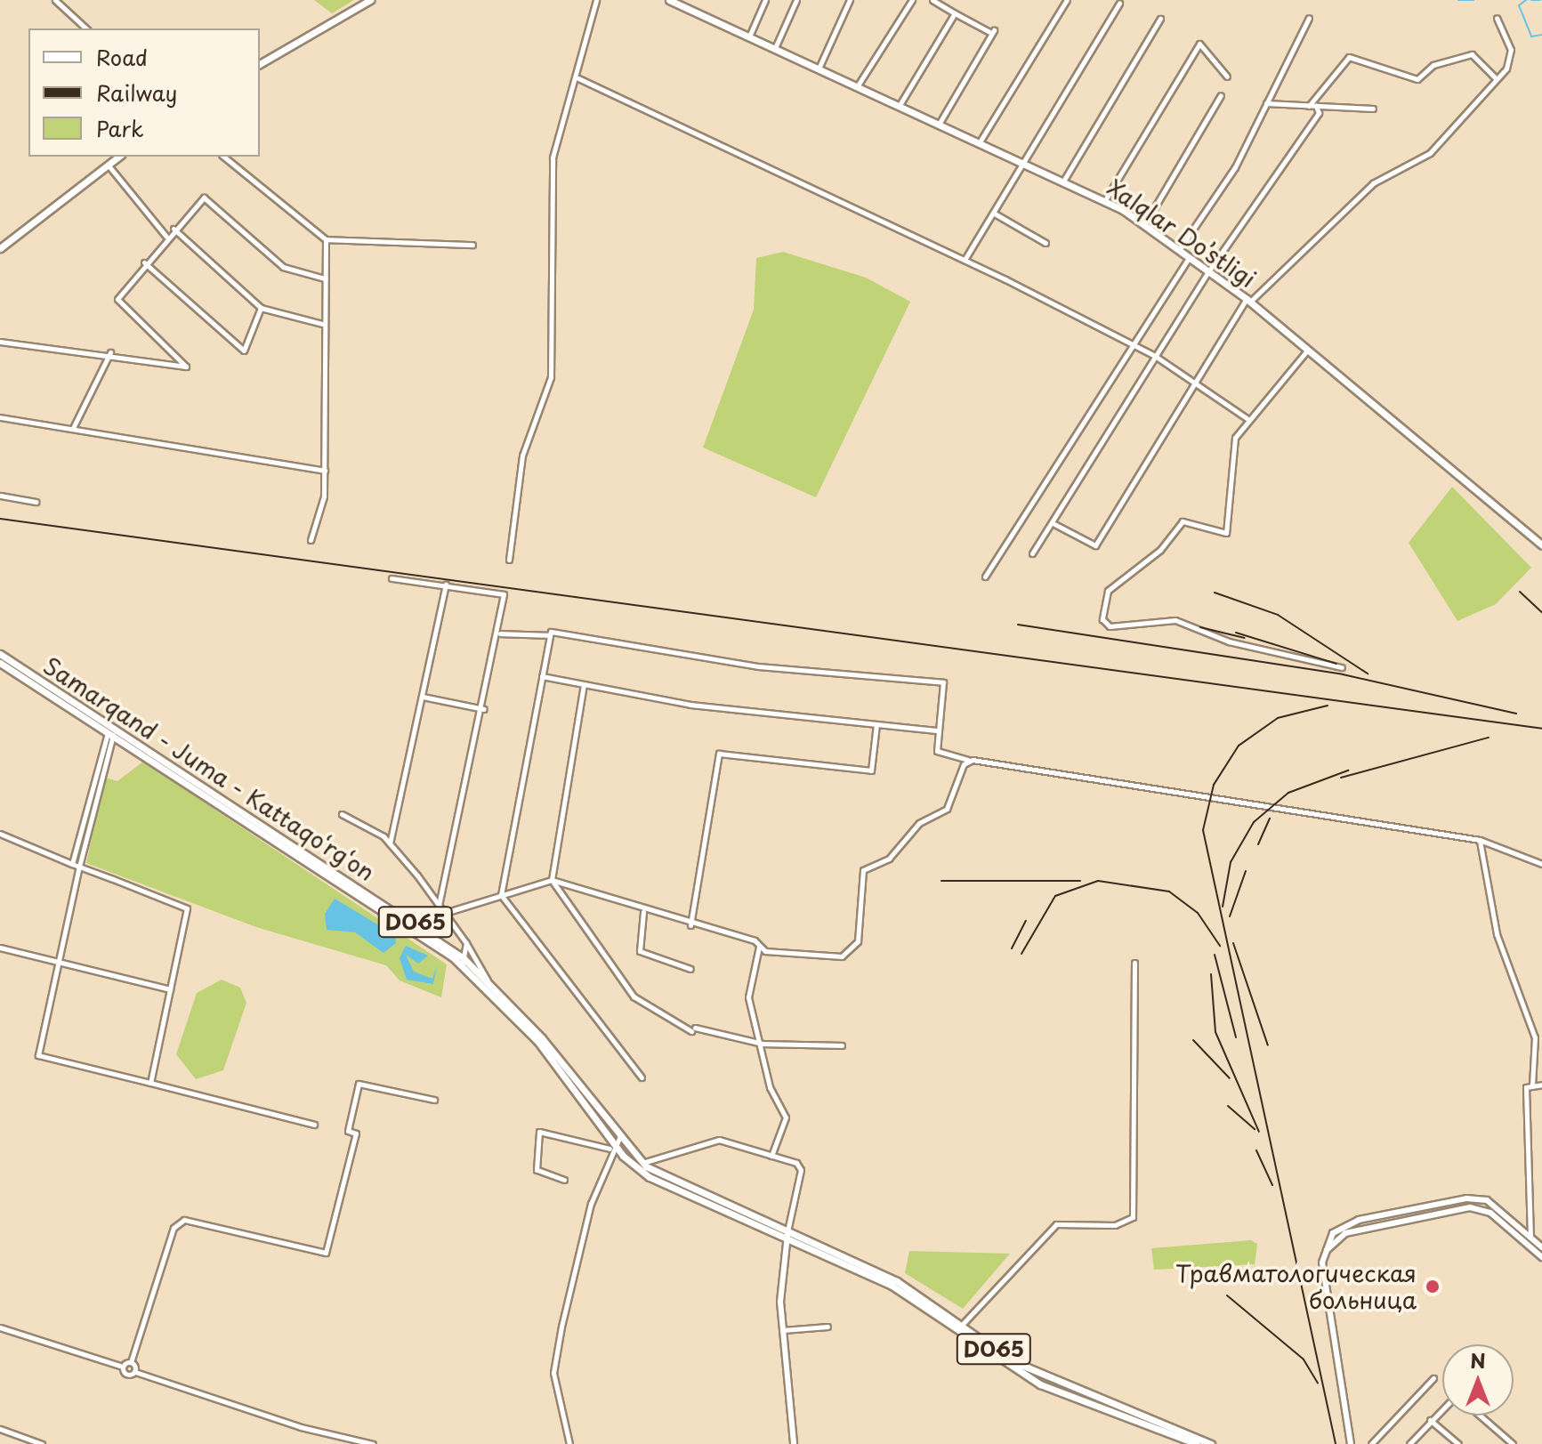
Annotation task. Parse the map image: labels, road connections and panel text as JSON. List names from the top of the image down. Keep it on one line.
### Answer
{"streets":{"main road":["Xalqlar Do’stligi","Samarqand - Juma - Kattaqo‘rg‘on","D065"]},"crossings":[["Samarqand - Juma - Kattaqo‘rg‘on","D065"]],"places":["Травматологическая больница"],"legend":["Road","Railway","Park"],"north":"top"}
